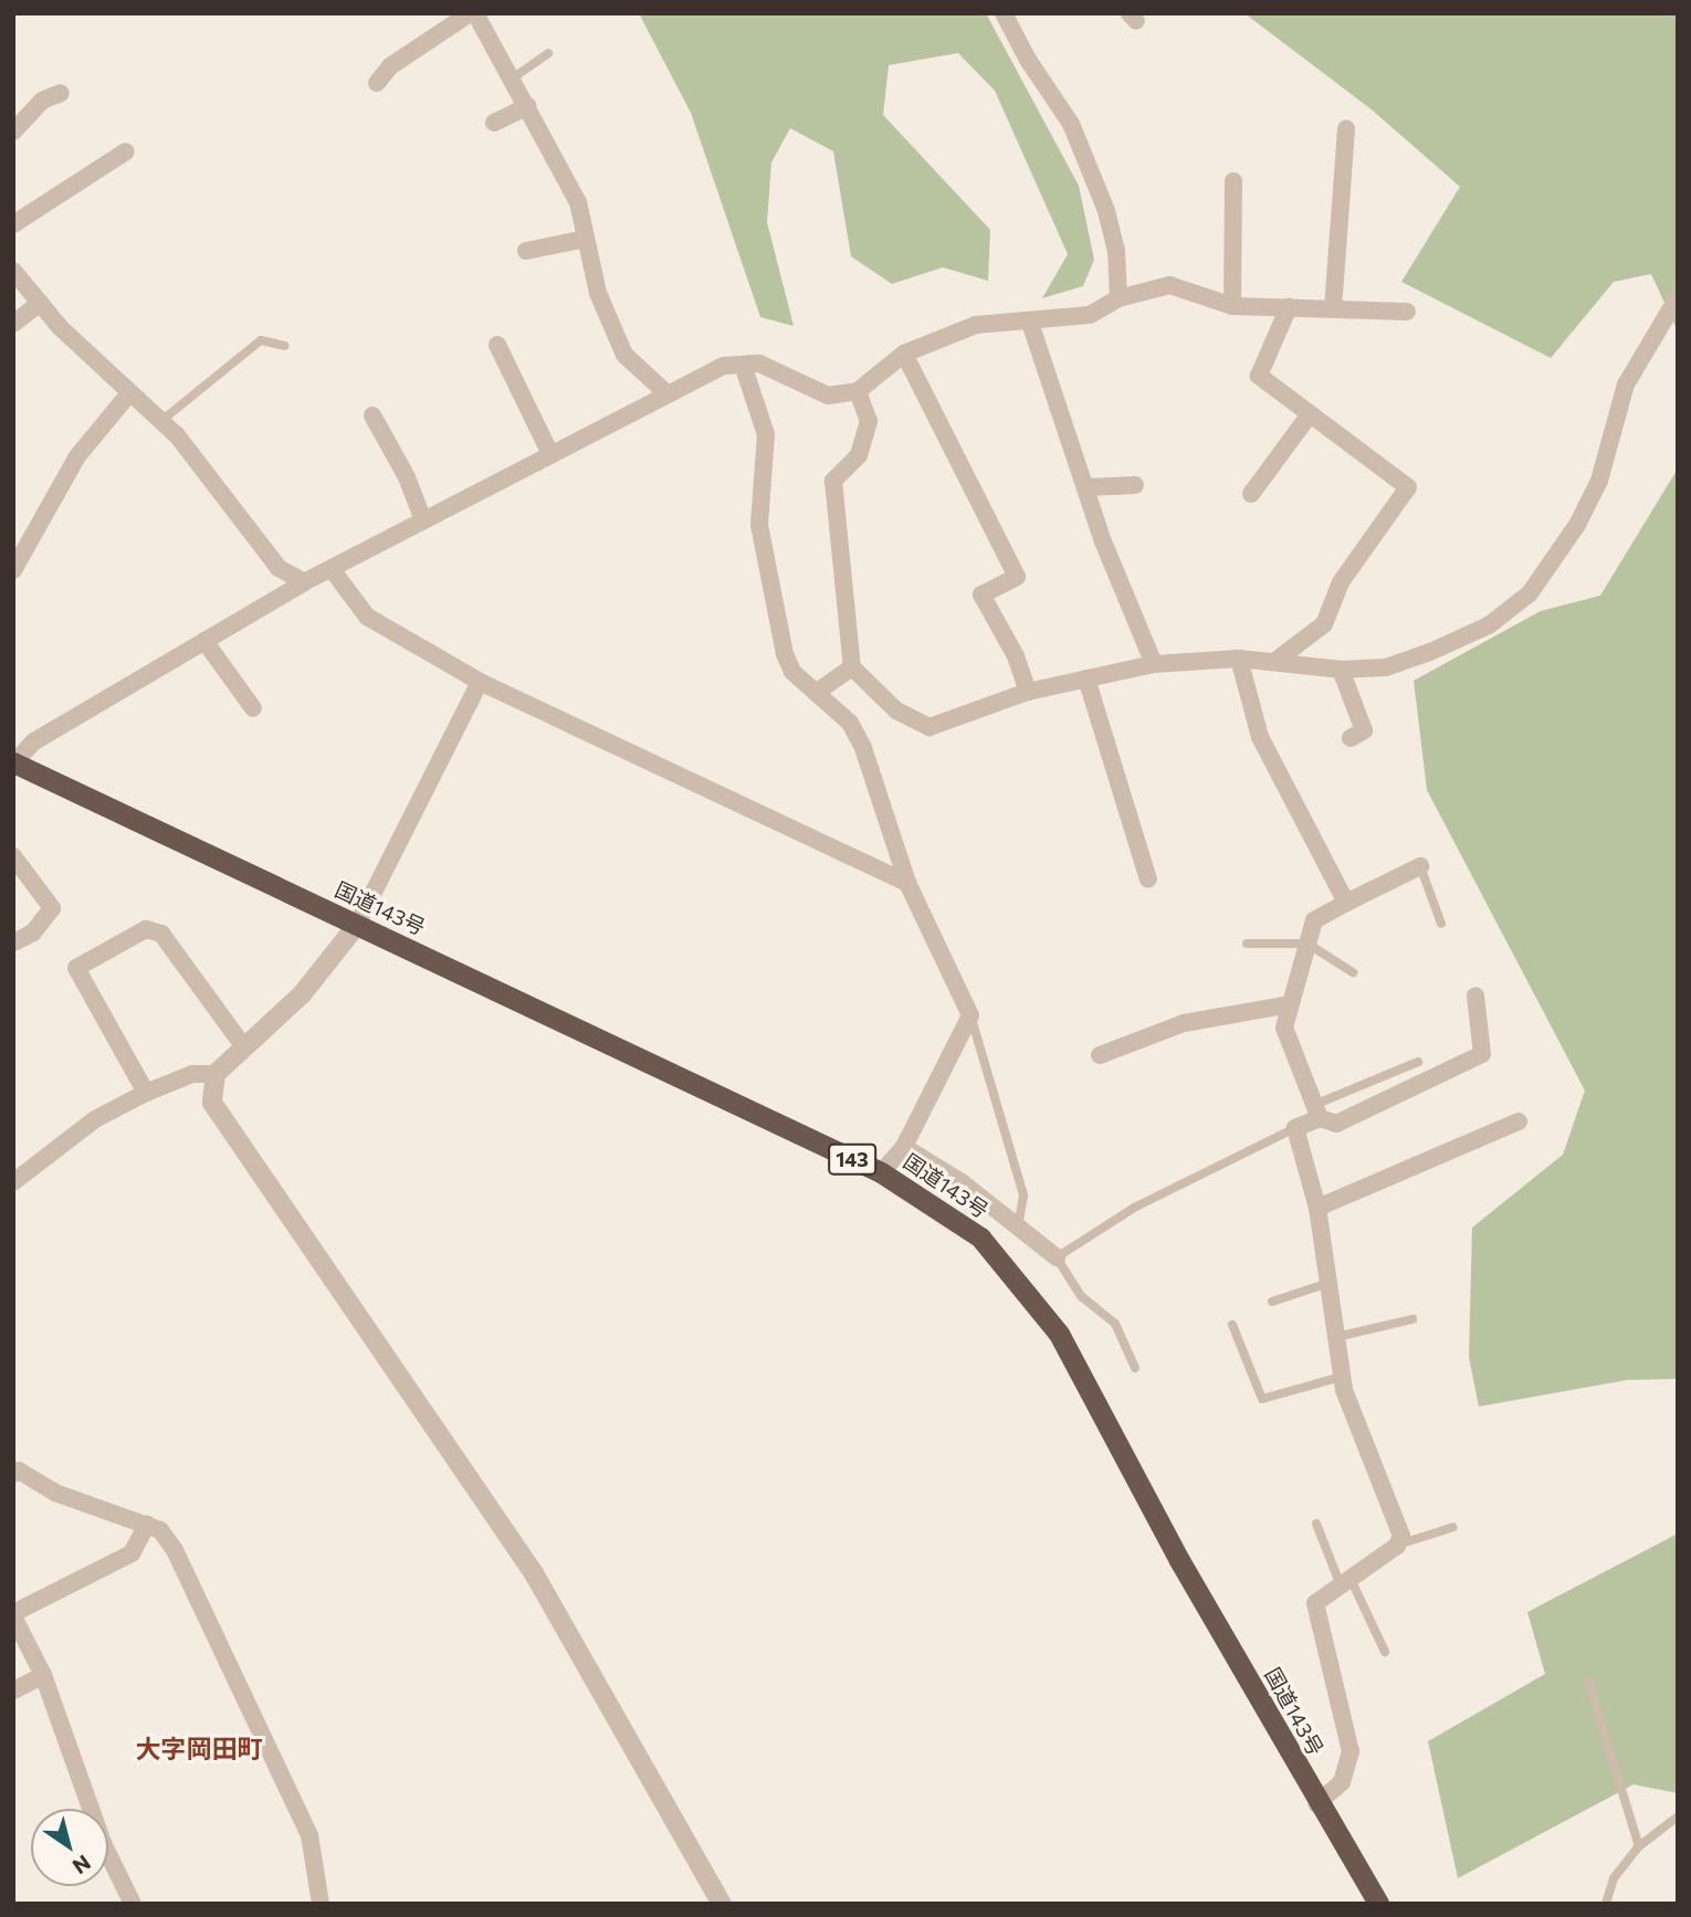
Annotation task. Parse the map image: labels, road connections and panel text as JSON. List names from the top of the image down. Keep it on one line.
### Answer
{"streets":{"highway":["国道143号","143"]},"districts":["大字岡田町"],"north":"bottom right"}
